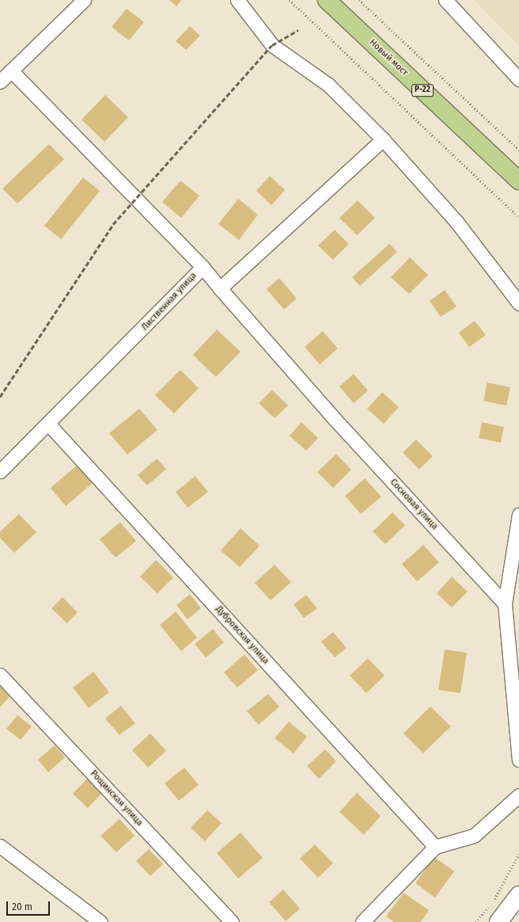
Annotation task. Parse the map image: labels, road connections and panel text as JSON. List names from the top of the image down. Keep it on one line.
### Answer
{"streets":{"highway":["Новый мост","Р-22"],"street":["Лиственная улица","Сосновая улица","Дубровская улица","Рощинская улица"]},"crossings":[["Лиственная улица","Сосновая улица"],["Лиственная улица","Дубровская улица"]],"scale_bar":"20 m"}
